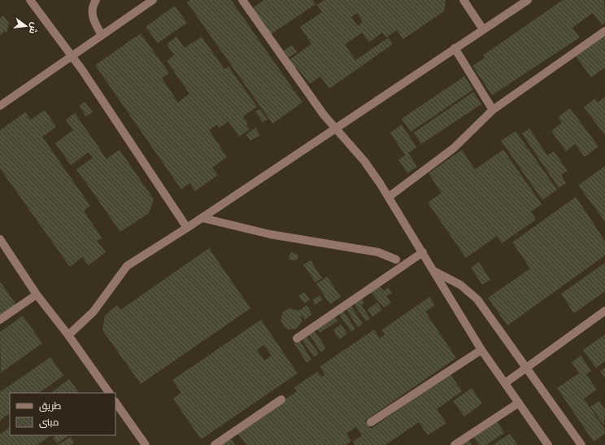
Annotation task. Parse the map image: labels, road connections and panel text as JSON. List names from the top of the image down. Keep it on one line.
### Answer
{"legend":["طريق","مبنى"],"north":"right"}
